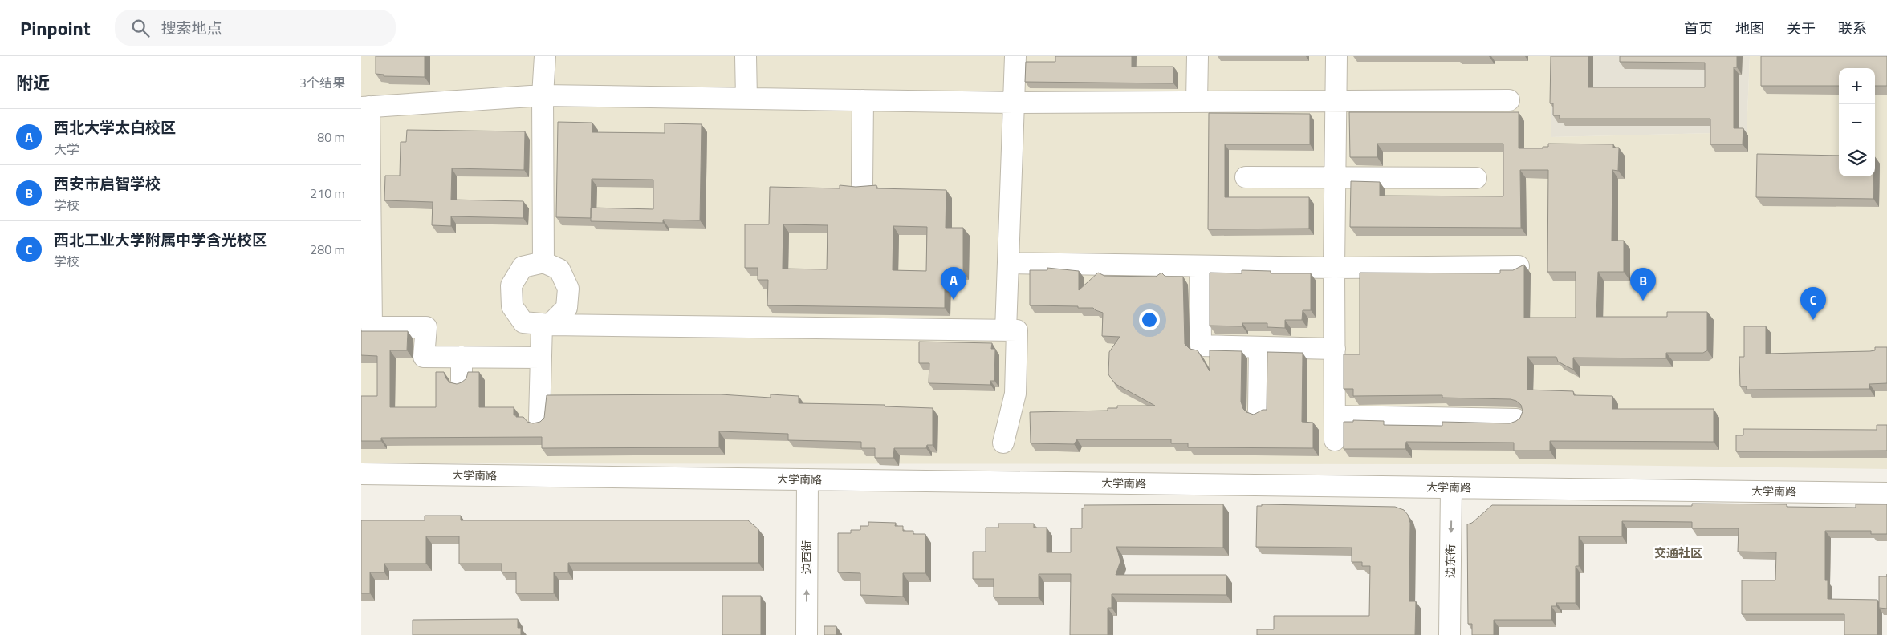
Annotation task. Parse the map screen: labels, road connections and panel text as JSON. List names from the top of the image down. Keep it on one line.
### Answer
{"streets":{"street":["大学南路","边西街","边东街"]},"crossings":[["大学南路","边西街"],["大学南路","边东街"]],"one_way":["边西街","边东街"],"districts":["交通社区"],"page":{"header":"Pinpoint","search":"搜索地点","nav":["首页","地图","关于","联系"],"heading":["附近","3个结果"],"map_buttons":["+","−"],"list":[{"mark":"A","name":"西北大学太白校区","note":"大学","value":"80 m"},{"mark":"B","name":"西安市启智学校","note":"学校","value":"210 m"},{"mark":"C","name":"西北工业大学附属中学含光校区","note":"学校","value":"280 m"}],"pins":["A","B","C"]}}
